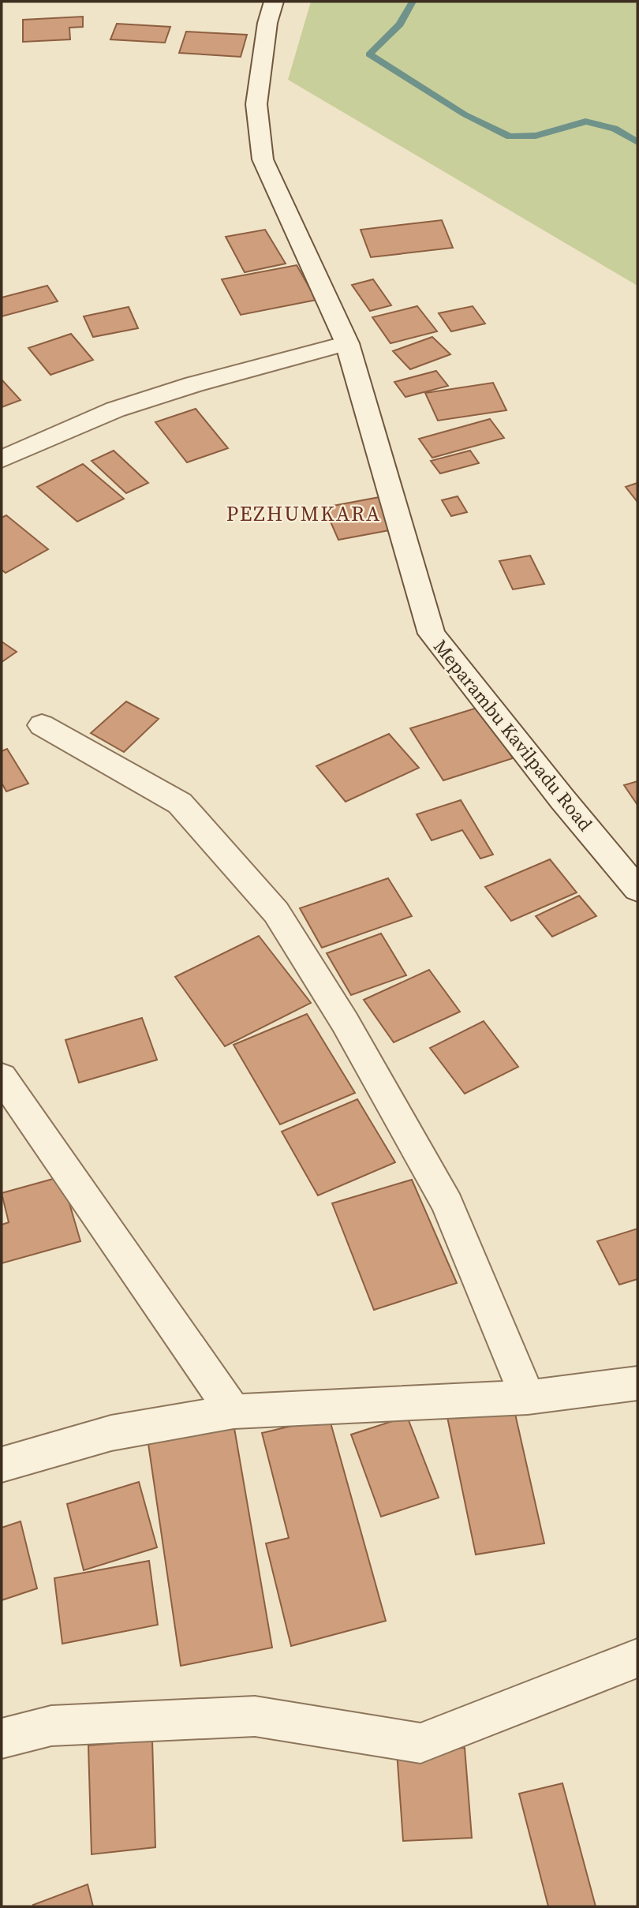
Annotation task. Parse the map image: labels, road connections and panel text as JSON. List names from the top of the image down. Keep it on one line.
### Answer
{"streets":{"street":["Meparambu Kavilpadu Road"]},"districts":["PEZHUMKARA"]}
